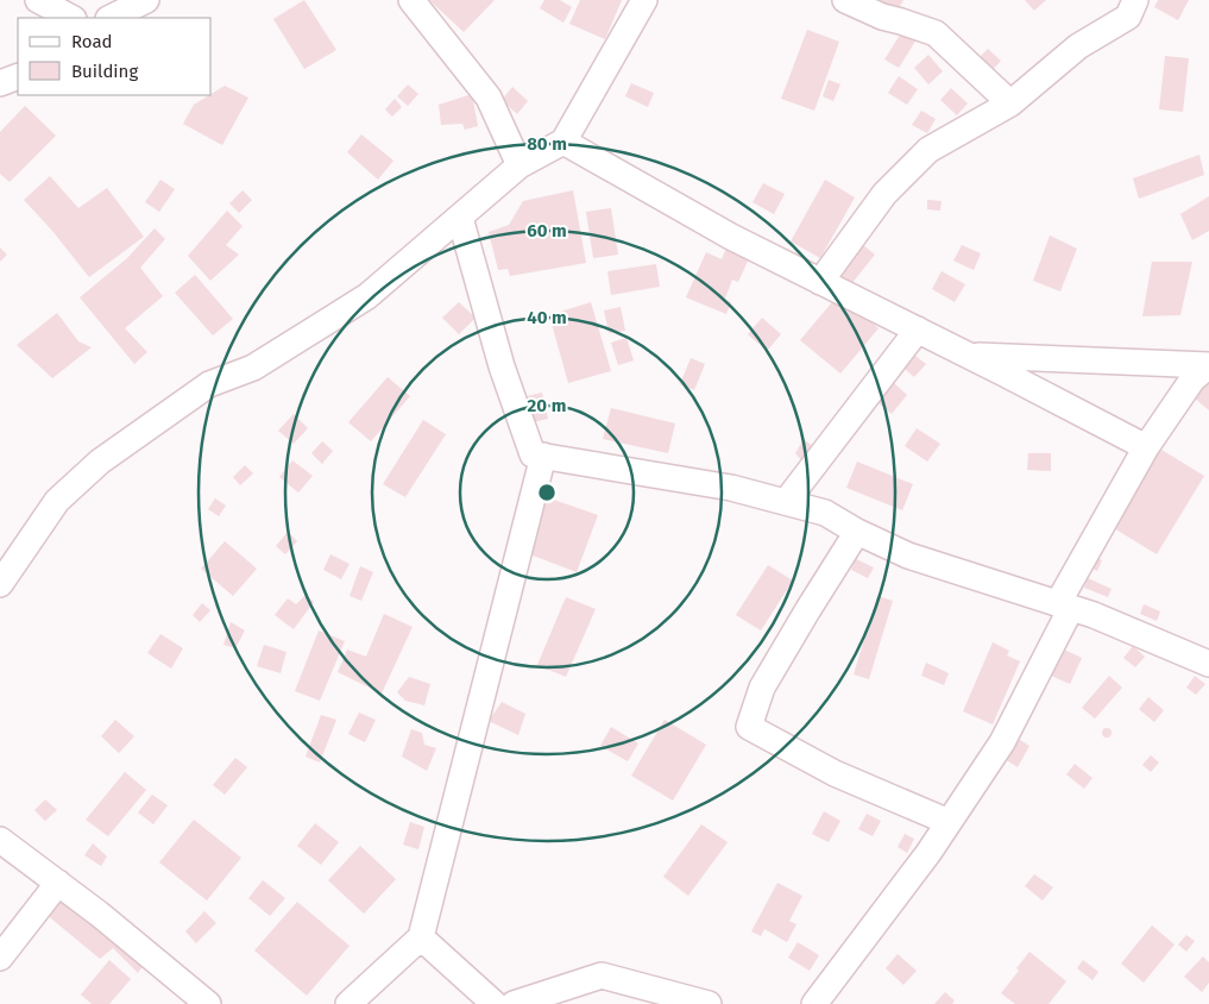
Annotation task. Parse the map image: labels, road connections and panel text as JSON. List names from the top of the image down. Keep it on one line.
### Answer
{"legend":["Road","Building"],"rings":["80 m","60 m","40 m","20 m"]}
